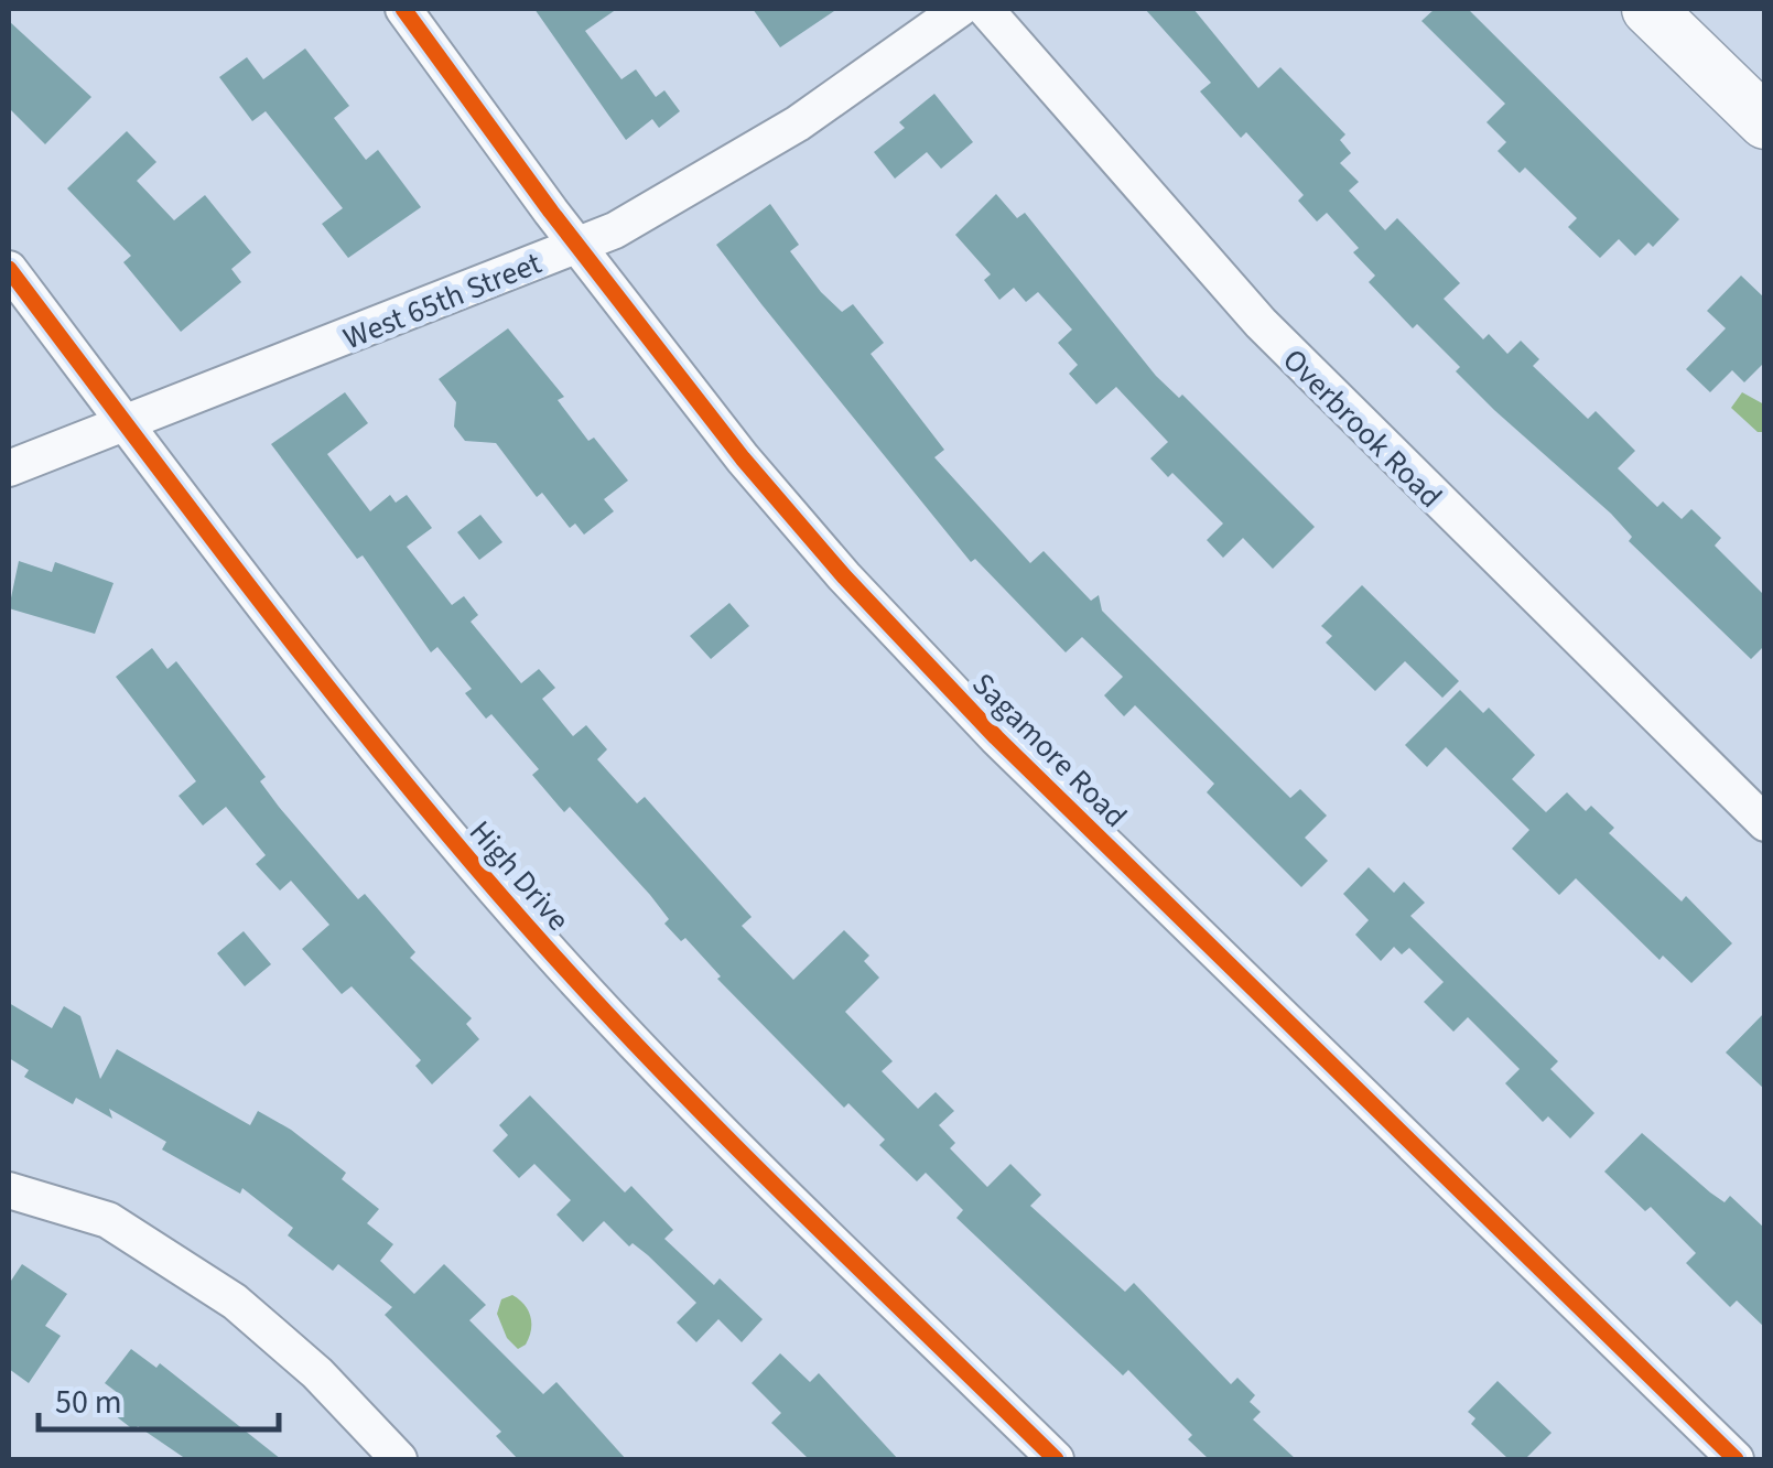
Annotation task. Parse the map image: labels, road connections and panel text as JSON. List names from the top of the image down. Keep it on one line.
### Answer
{"streets":{"street":["West 65th Street","Overbrook Road","Sagamore Road","High Drive"]},"crossings":[["West 65th Street","Sagamore Road"],["West 65th Street","High Drive"]],"scale_bar":"50 m"}
